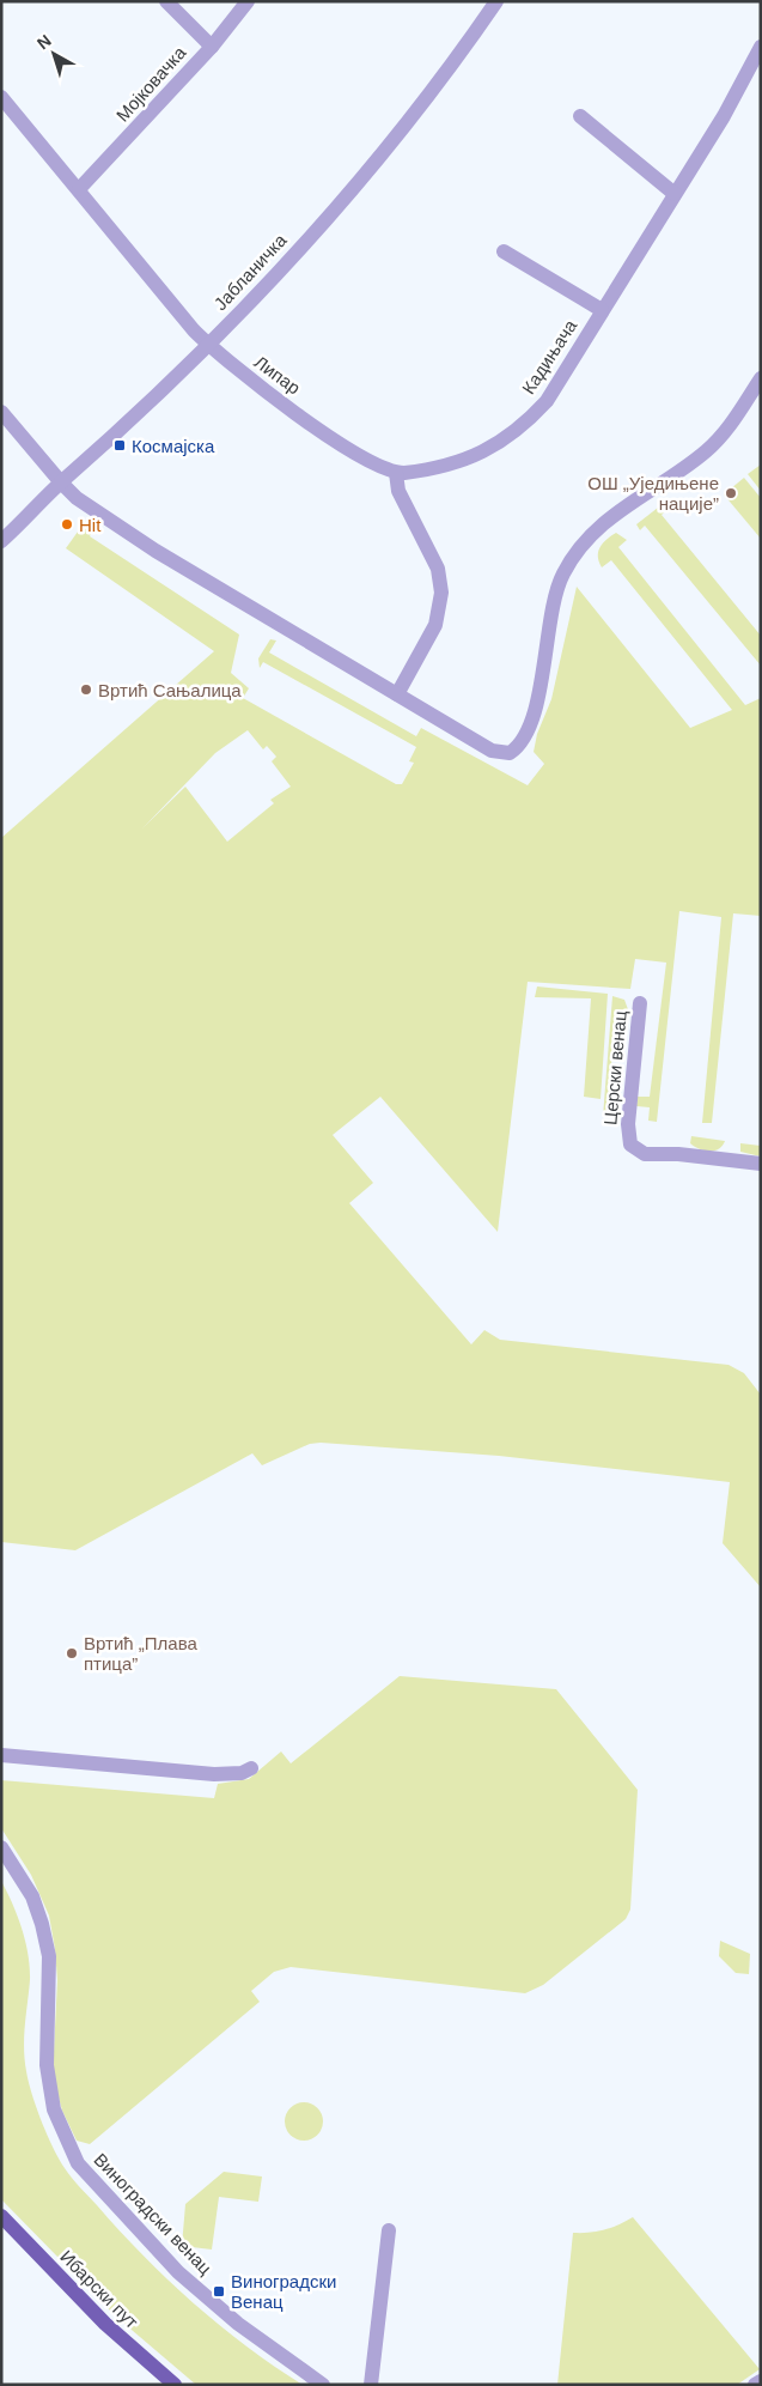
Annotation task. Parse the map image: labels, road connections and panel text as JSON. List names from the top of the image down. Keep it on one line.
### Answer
{"streets":{"main road":["Ибарски пут"],"street":["Мојковачка","Јабланичка","Кадињача","Липар","Церски венац","Виноградски венац"]},"crossings":[["Мојковачка","Липар"],["Јабланичка","Липар"],["Кадињача","Липар"]],"places":{"transit":["Космајска","Виноградски Венац"],"other":["ОШ „Уједињене нације”","Hit","Вртић Сањалица","Вртић „Плава птица”"]},"north":"top left"}
